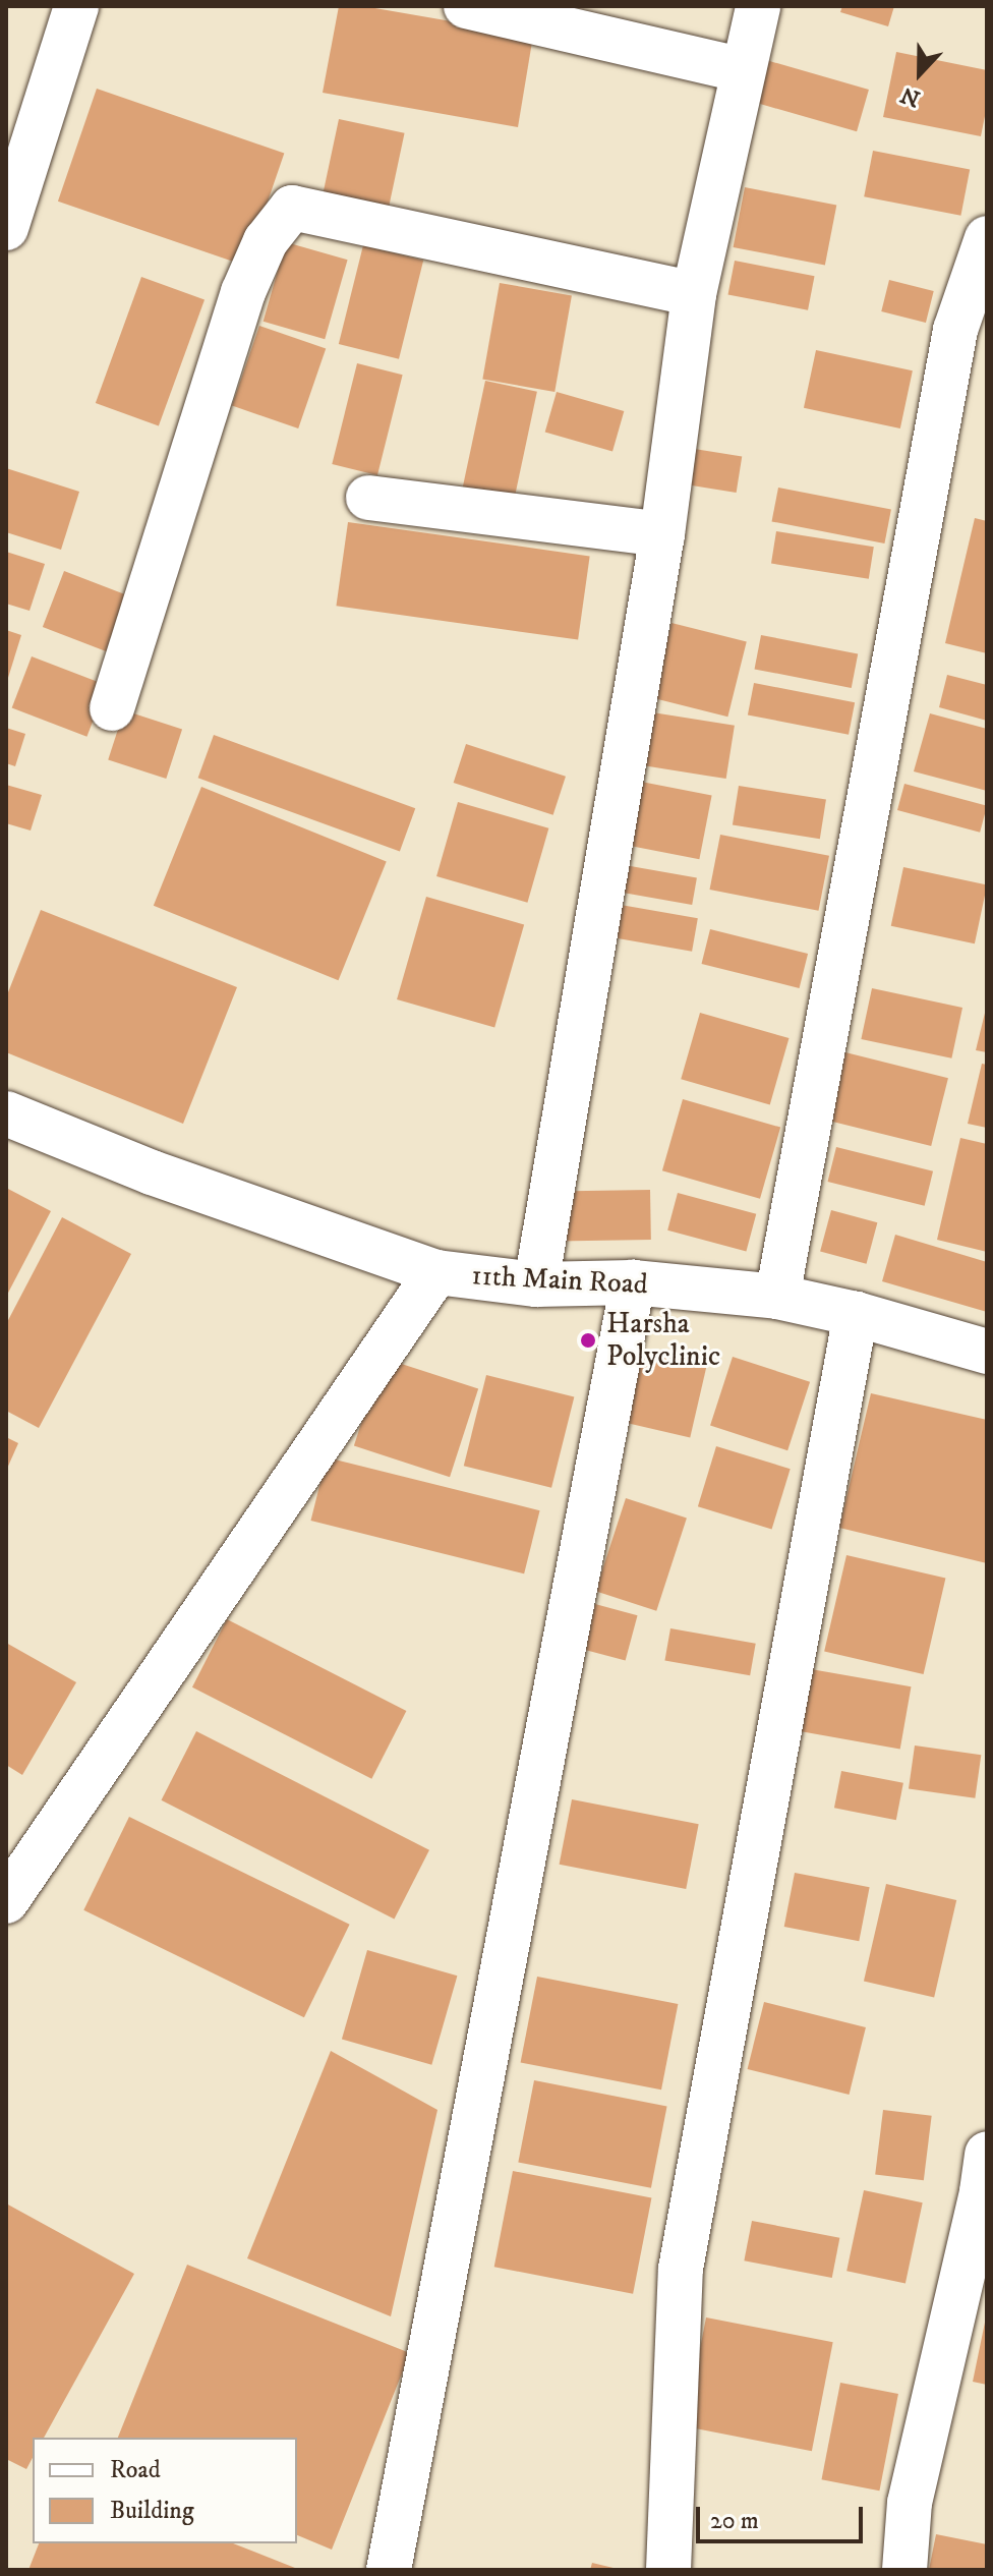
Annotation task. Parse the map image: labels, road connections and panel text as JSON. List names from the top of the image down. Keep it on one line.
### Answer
{"streets":{"street":["11th Main Road"]},"places":["Harsha Polyclinic"],"legend":["Road","Building"],"scale_bar":"20 m","north":"bottom"}
